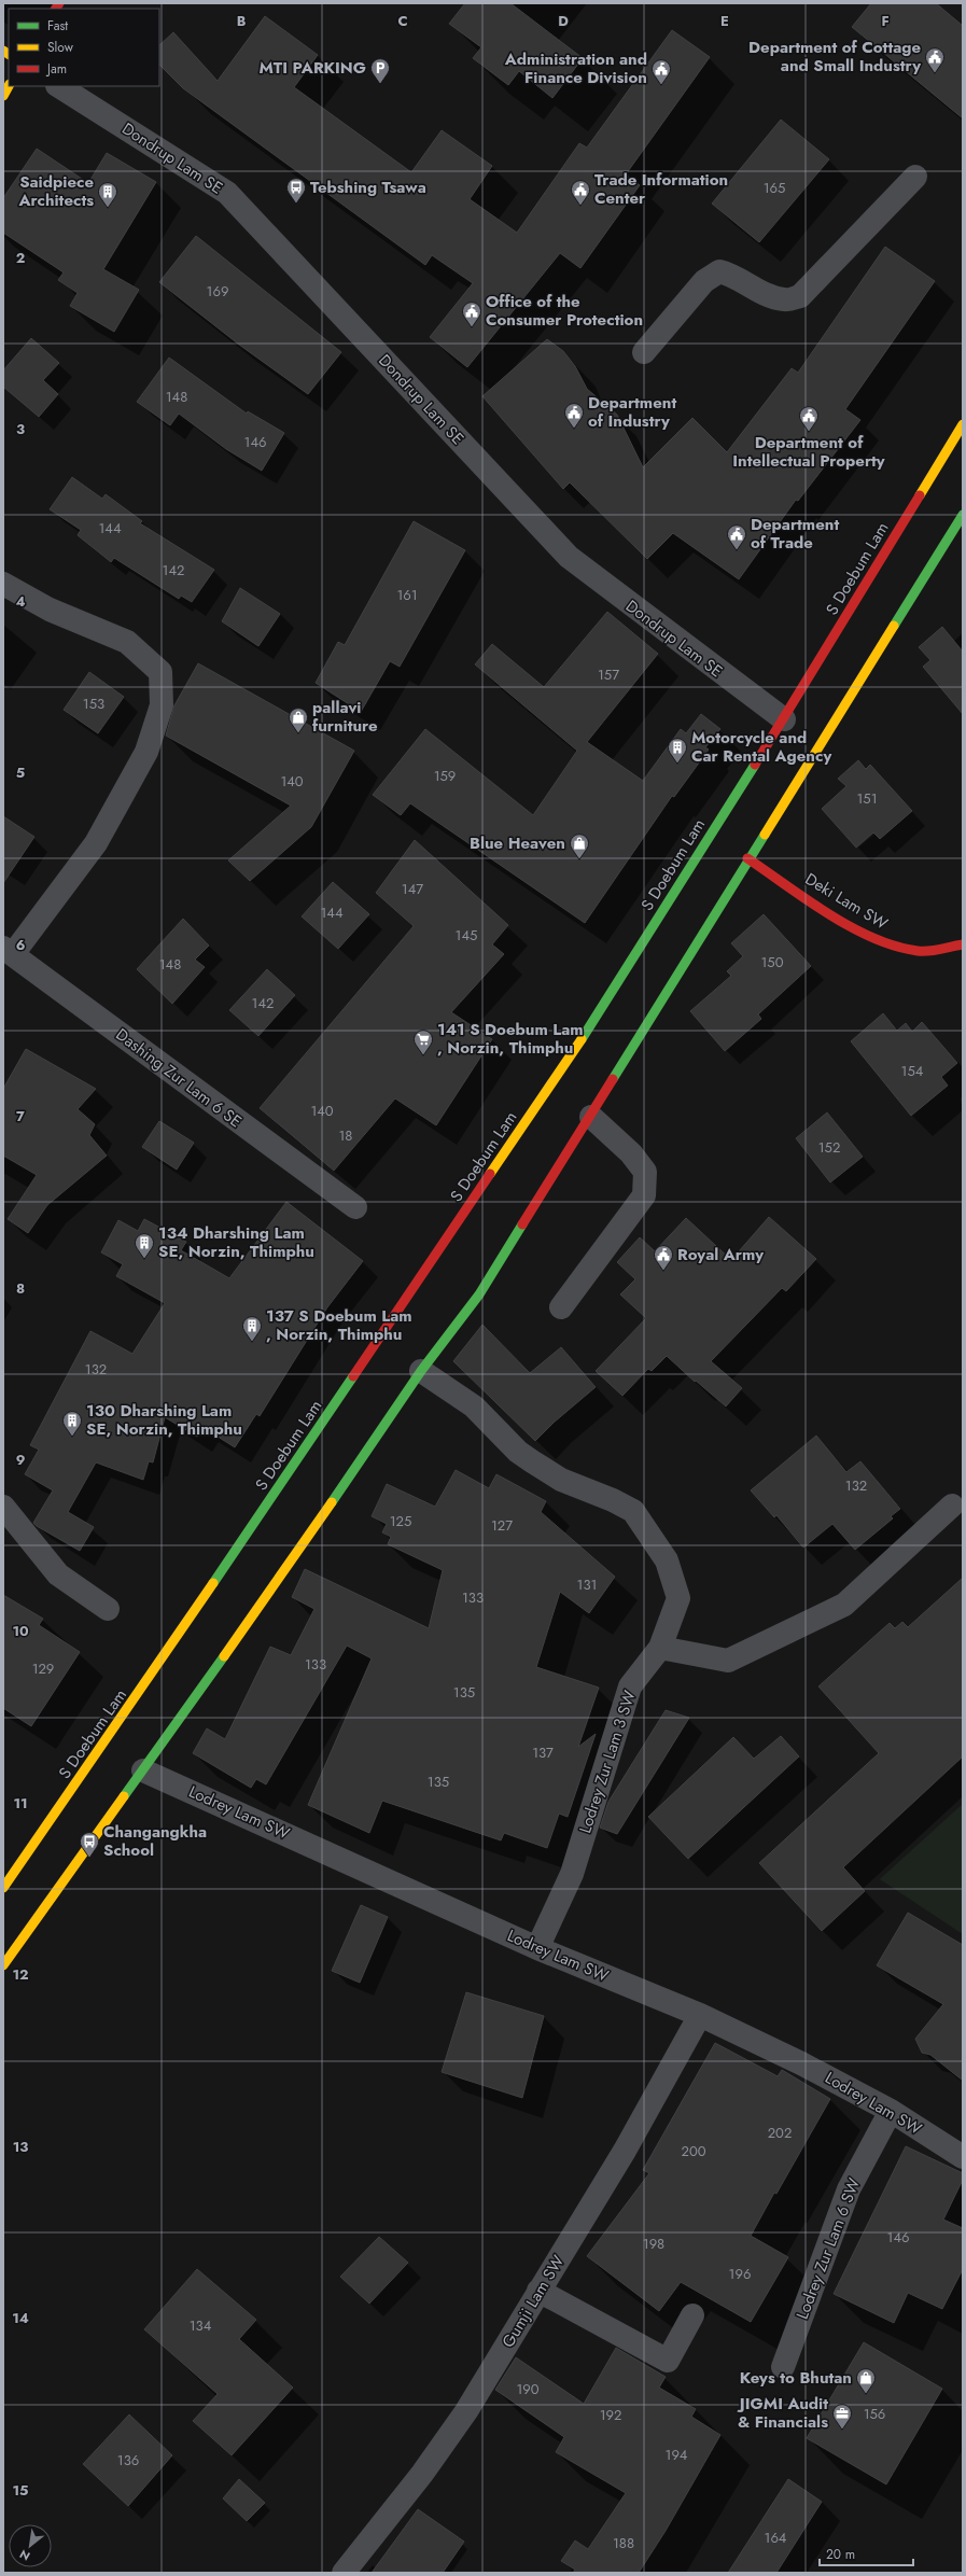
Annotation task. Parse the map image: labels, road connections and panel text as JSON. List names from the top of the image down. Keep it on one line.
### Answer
{"streets":{"main road":["S Doebum Lam","Deki Lam SW"],"street":["Dondrup Lam SE","Dashing Zur Lam 6 SE","Lodrey Zur Lam 3 SW","Lodrey Lam SW","Lodrey Zur Lam 6 SW","Gumji Lam SW"]},"crossings":[["Dondrup Lam SE","S Doebum Lam"],["Lodrey Zur Lam 3 SW","Lodrey Lam SW"],["Lodrey Lam SW","Lodrey Zur Lam 6 SW"],["Lodrey Lam SW","Gumji Lam SW"]],"places":{"public building":["Department of Cottage and Small Industry","Administration and Finance Division","Trade Information Center","Office of the Consumer Protection","Department of Industry","Department of Intellectual Property","Department of Trade","Royal Army"],"parking":["MTI PARKING"],"bus stop":["Tebshing Tsawa","Changangkha School"],"building":["Saidpiece Architects","Motorcycle and Car Rental Agency","134 Dharshing Lam SE, Norzin, Thimphu","137 S Doebum Lam , Norzin, Thimphu","130 Dharshing Lam SE, Norzin, Thimphu"],"shop":["pallavi furniture","Blue Heaven","Keys to Bhutan"],"supermarket":["141 S Doebum Lam , Norzin, Thimphu"],"office":["JIGMI Audit & Financials"]},"house_numbers":["165","169","148","146","144","142","161","157","153","159","140","151","147","144","145","150","148","142","154","140","18","152","132","132","125","127","131","133","133","129","135","137","135","202","200","146","198","196","134","190","156","192","194","136","164","188"],"legend":["Fast","Slow","Jam"],"scale_bar":"20 m","north":"bottom left","grid":{"columns":["B","C","D","E","F"],"rows":["2","3","4","5","6","7","8","9","10","11","12","13","14","15"]}}
